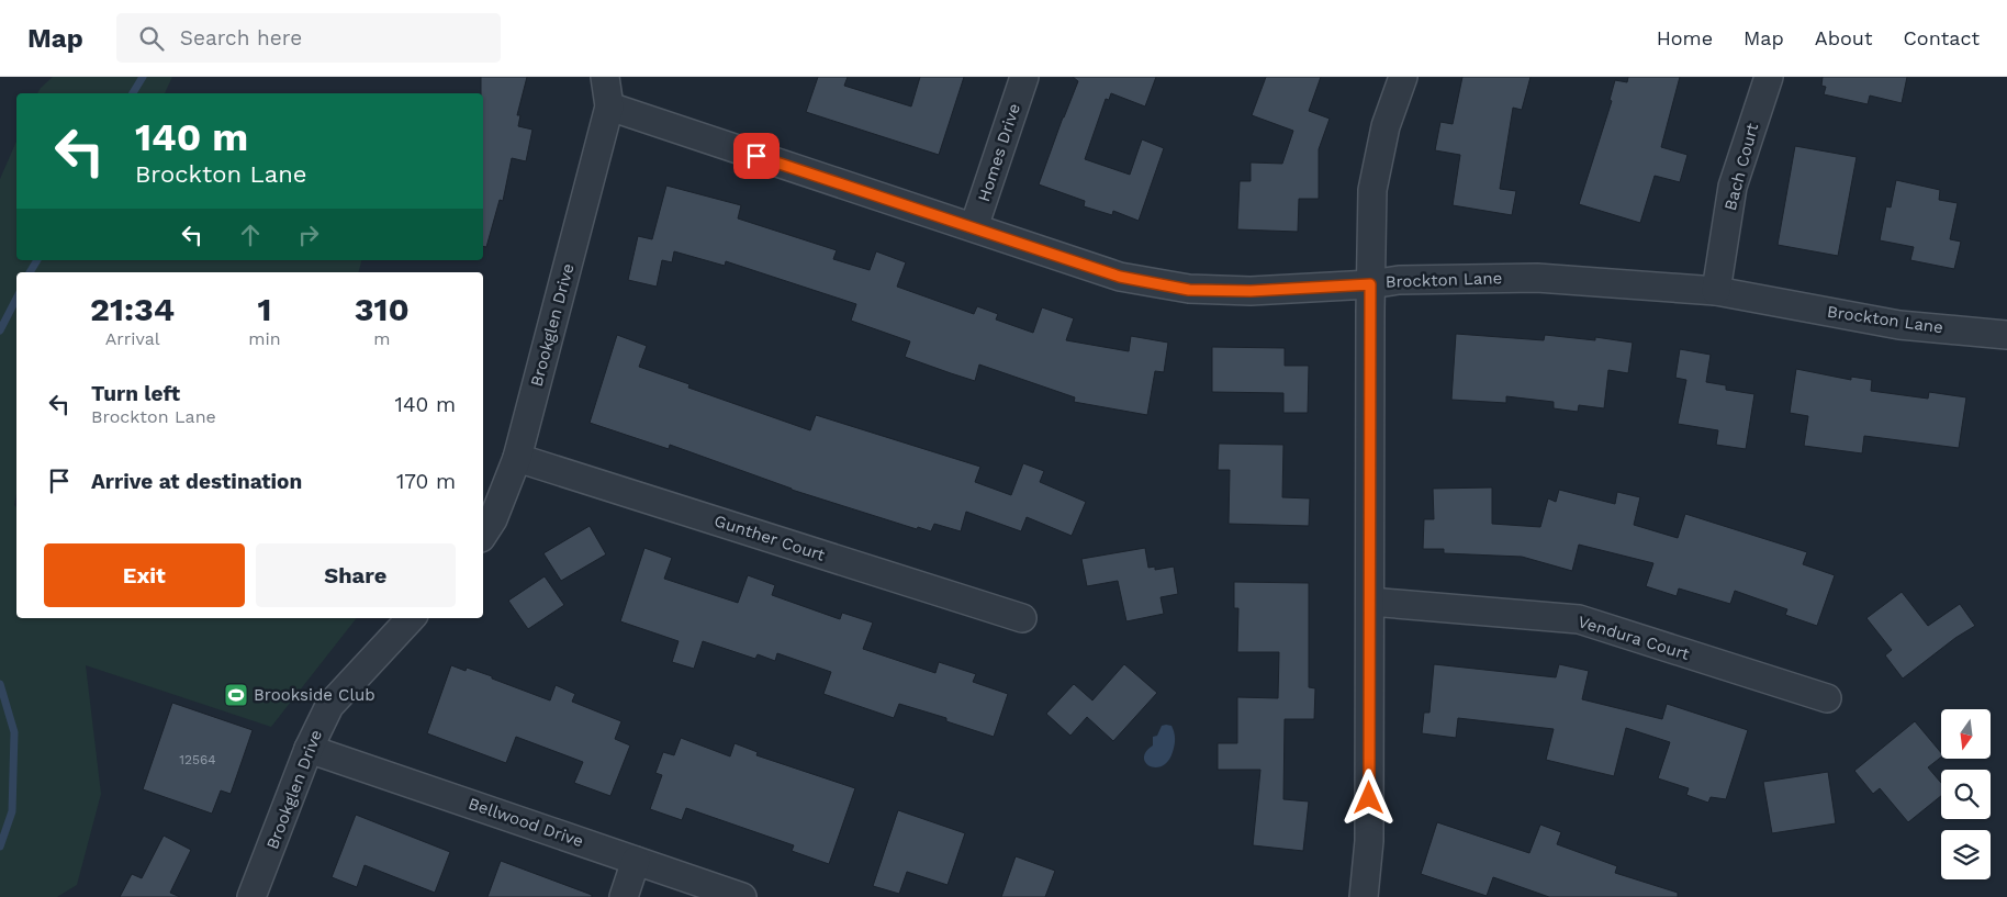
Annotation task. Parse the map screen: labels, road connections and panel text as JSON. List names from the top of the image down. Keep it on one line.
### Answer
{"streets":{"street":["Homes Drive","Bach Court","Brockton Lane","Brookglen Drive","Gunther Court","Vendura Court","Bellwood Drive"]},"crossings":[["Homes Drive","Brockton Lane"],["Bach Court","Brockton Lane"],["Brockton Lane","Brookglen Drive"],["Brookglen Drive","Gunther Court"],["Brookglen Drive","Bellwood Drive"]],"places":{"sports":["Brookside Club"]},"house_numbers":["12564"],"north":"bottom","page":{"header":"Map","search":"Search here","nav":["Home","Map","About","Contact"],"turn":["140 m","Brockton Lane"],"eta":["21:34","Arrival","1","min","310","m"],"list":[{"name":"Turn left","note":"Brockton Lane","value":"140 m"},{"name":"Arrive at destination","value":"170 m"}],"buttons":["Exit","Share"]}}
